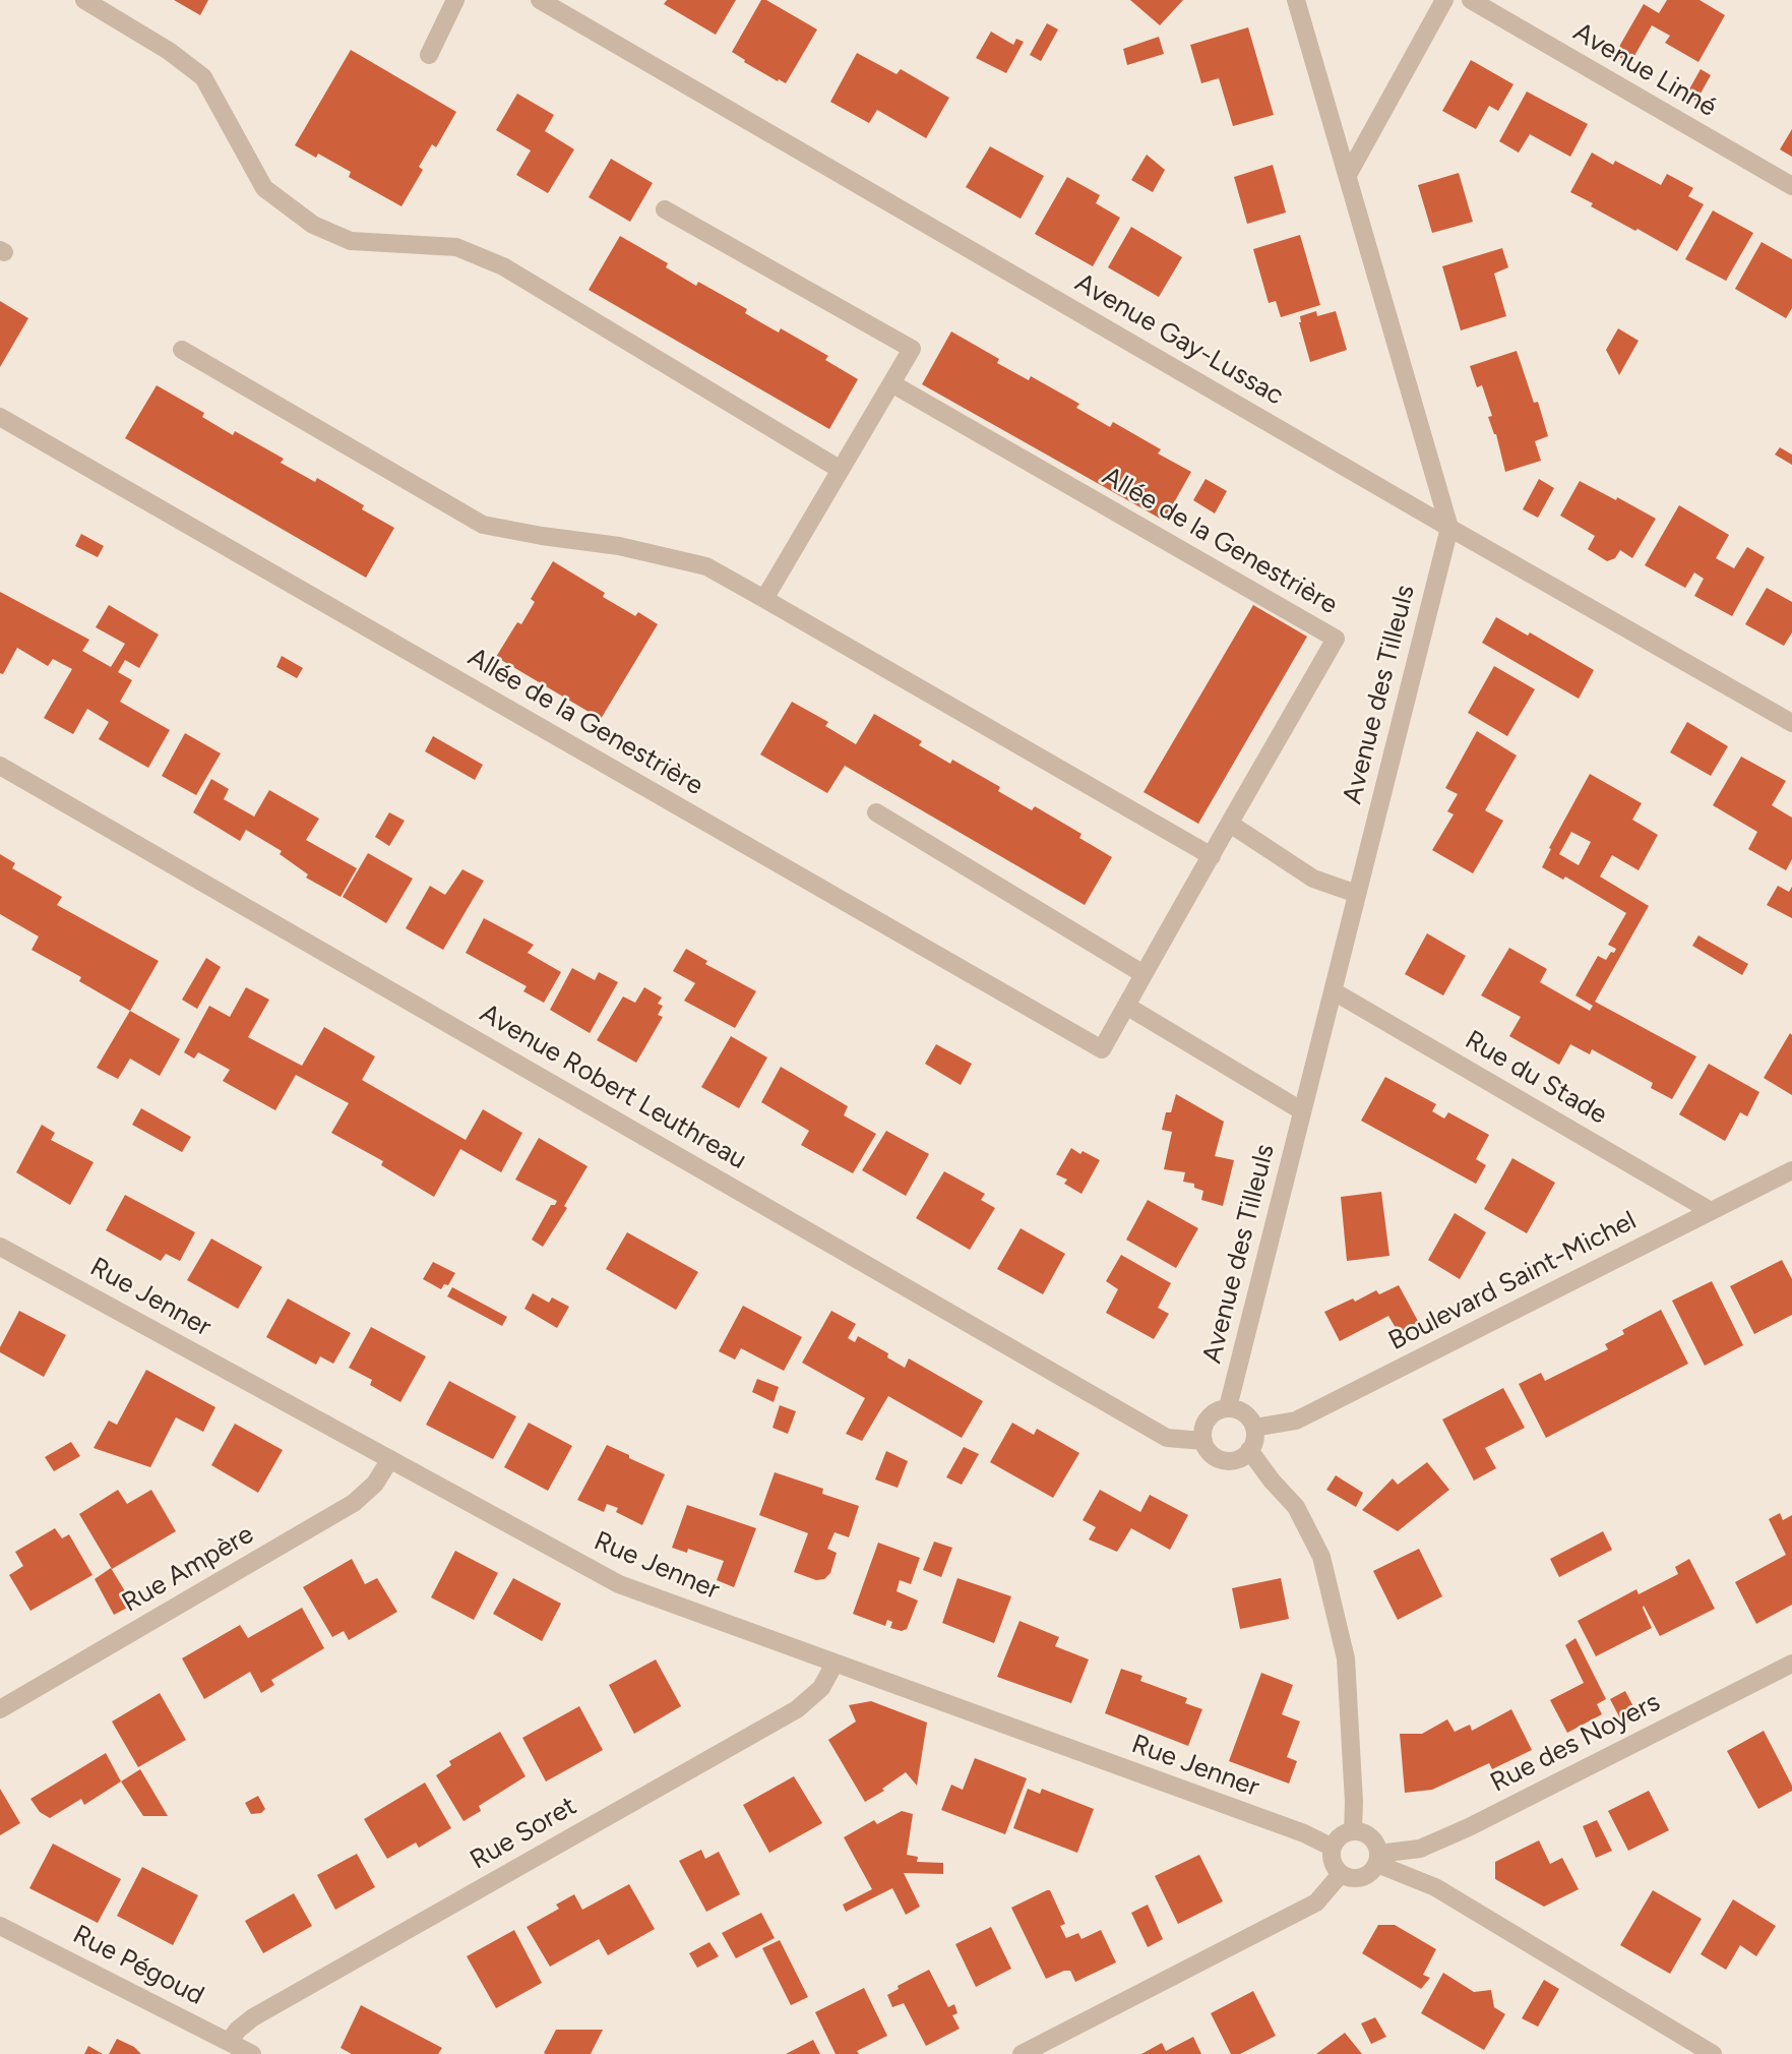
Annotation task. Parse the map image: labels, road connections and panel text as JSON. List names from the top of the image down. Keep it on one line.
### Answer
{"streets":{"street":["Avenue Linné","Avenue Gay-Lussac","Allée de la Genestrière","Avenue des Tilleuls","Rue du Stade","Avenue Robert Leuthreau","Boulevard Saint-Michel","Rue Jenner","Rue Ampère","Rue des Noyers","Rue Soret","Rue Pégoud"]},"crossings":[["Avenue Gay-Lussac","Avenue des Tilleuls"],["Avenue des Tilleuls","Rue du Stade"],["Avenue des Tilleuls","Avenue Robert Leuthreau"],["Avenue des Tilleuls","Boulevard Saint-Michel"],["Rue du Stade","Boulevard Saint-Michel"],["Avenue Robert Leuthreau","Boulevard Saint-Michel"],["Rue Jenner","Rue Ampère"],["Rue Jenner","Rue des Noyers"],["Rue Jenner","Rue Soret"],["Rue Soret","Rue Pégoud"]]}
